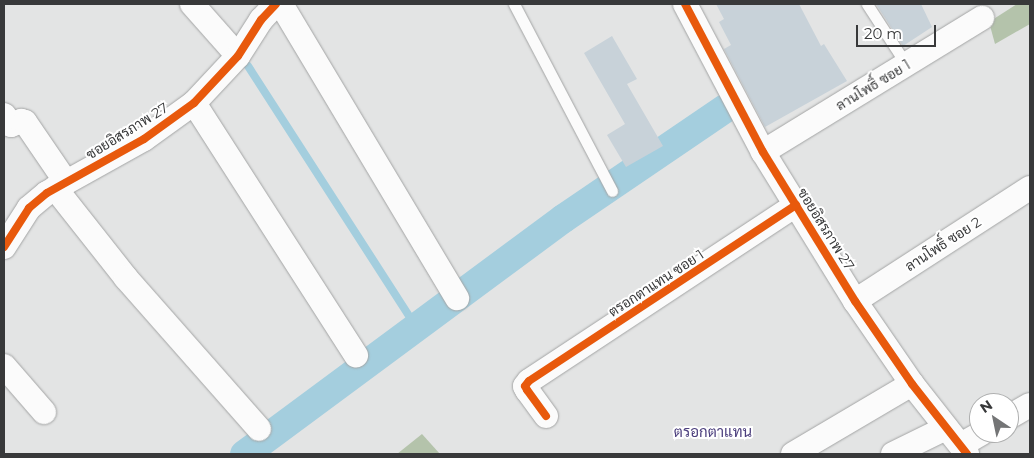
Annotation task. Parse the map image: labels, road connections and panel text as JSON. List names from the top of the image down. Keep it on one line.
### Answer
{"streets":{"street":["ลานโพธิ์ ซอย 1","ซอยอิสรภาพ 27","ลานโพธิ์ ซอย 2","ตรอกตาแทน ซอย 1"]},"crossings":[["ลานโพธิ์ ซอย 1","ซอยอิสรภาพ 27"],["ซอยอิสรภาพ 27","ลานโพธิ์ ซอย 2"],["ซอยอิสรภาพ 27","ตรอกตาแทน ซอย 1"]],"districts":["ตรอกตาแทน"],"scale_bar":"20 m","north":"top left"}
